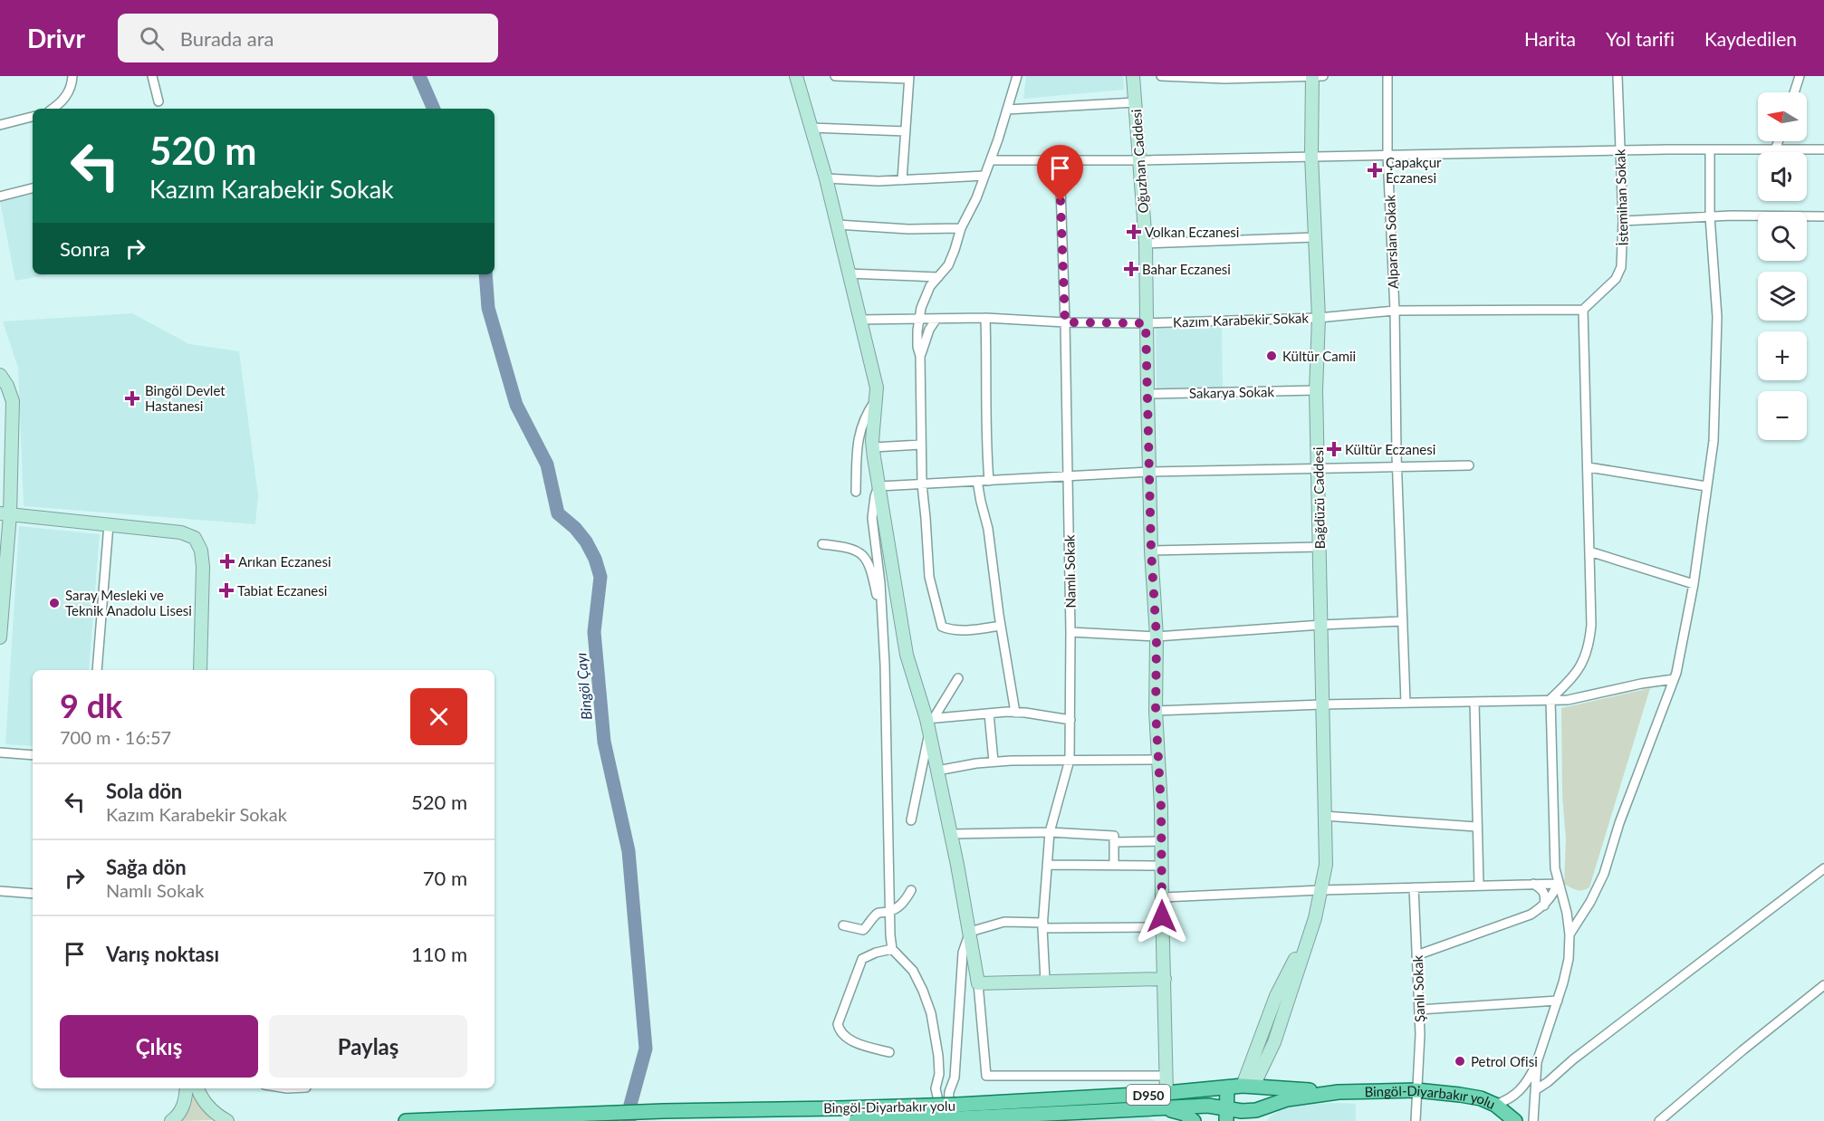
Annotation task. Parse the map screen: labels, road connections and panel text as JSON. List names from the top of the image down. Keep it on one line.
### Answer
{"streets":{"main road":["D950","Bingöl-Diyarbakır yolu"],"street":["Oğuzhan Caddesi","İstemihan Sokak","Alparslan Sokak","Kazım Karabekir Sokak","Sakarya Sokak","Bağdüzü Caddesi","Namlı Sokak","Şanlı Sokak"]},"crossings":[["Oğuzhan Caddesi","Kazım Karabekir Sokak"],["Oğuzhan Caddesi","Sakarya Sokak"],["Oğuzhan Caddesi","Bingöl-Diyarbakır yolu"],["İstemihan Sokak","Kazım Karabekir Sokak"],["Alparslan Sokak","Kazım Karabekir Sokak"],["Kazım Karabekir Sokak","Bağdüzü Caddesi"],["Kazım Karabekir Sokak","Namlı Sokak"],["Sakarya Sokak","Bağdüzü Caddesi"],["Bağdüzü Caddesi","Bingöl-Diyarbakır yolu"],["Şanlı Sokak","Bingöl-Diyarbakır yolu"]],"water":["Bingöl Çayı"],"places":{"health":["Çapakçur Eczanesi","Volkan Eczanesi","Bahar Eczanesi","Bingöl Devlet Hastanesi","Kültür Eczanesi","Arıkan Eczanesi","Tabiat Eczanesi"],"other":["Kültür Camii","Saray Mesleki ve Teknik Anadolu Lisesi","Petrol Ofisi"]},"north":"left","page":{"header":"Drivr","search":"Burada ara","nav":["Harita","Yol tarifi","Kaydedilen"],"map_buttons":["+","−"],"turn":["520 m","Kazım Karabekir Sokak"],"then":"Sonra","heading":["9 dk","700 m · 16:57"],"list":[{"name":"Sola dön","note":"Kazım Karabekir Sokak","value":"520 m"},{"name":"Sağa dön","note":"Namlı Sokak","value":"70 m"},{"name":"Varış noktası","value":"110 m"}],"buttons":["Çıkış","Paylaş"]}}
